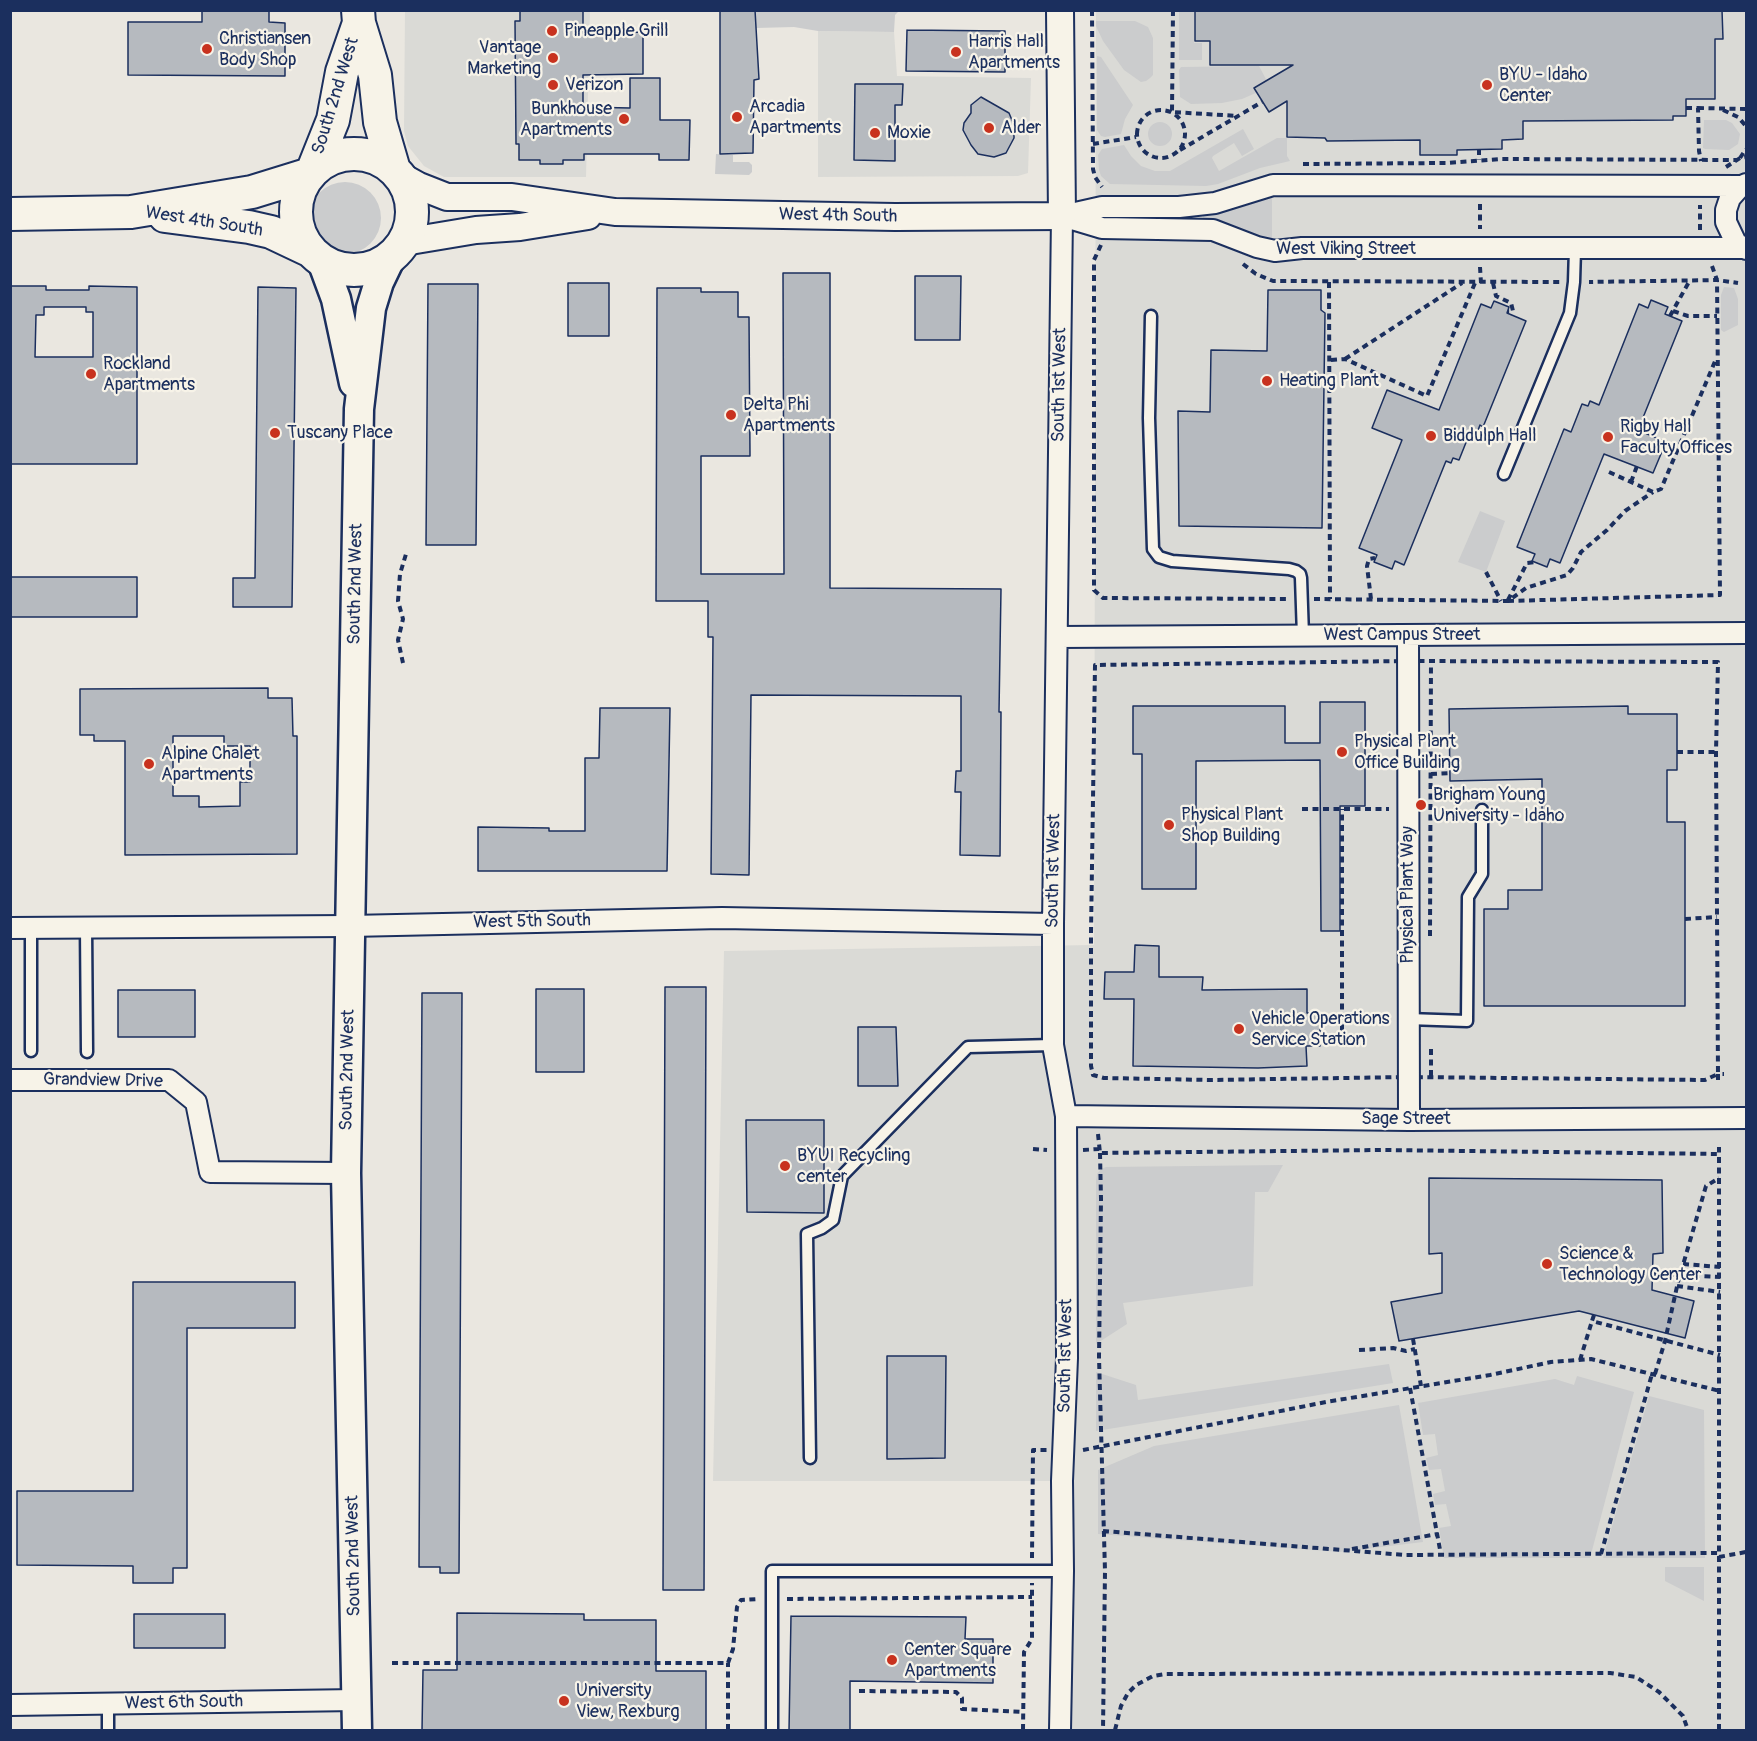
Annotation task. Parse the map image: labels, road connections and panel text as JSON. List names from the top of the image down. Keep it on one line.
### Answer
{"streets":{"main road":["South 2nd West","West 4th South"],"street":["West Viking Street","South 1st West","West Campus Street","Physical Plant Way","West 5th South","Grandview Drive","Sage Street","West 6th South"]},"crossings":[["South 2nd West","West 4th South"],["South 2nd West","West 5th South"],["South 2nd West","Grandview Drive"],["South 2nd West","West 6th South"],["West 4th South","West Viking Street"],["West 4th South","South 1st West"],["West Viking Street","South 1st West"],["South 1st West","West Campus Street"],["South 1st West","West 5th South"],["South 1st West","Sage Street"],["West Campus Street","Physical Plant Way"],["Physical Plant Way","Sage Street"]],"places":["Pineapple Grill","Christiansen Body Shop","Harris Hall Apartments","Vantage Marketing","Verizon","BYU - Idaho Center","Arcadia Apartments","Bunkhouse Apartments","Alder","Moxie","Rockland Apartments","Heating Plant","Delta Phi Apartments","Tuscany Place","Biddulph Hall","Rigby Hall Faculty Offices","Physical Plant Office Building","Alpine Chalet Apartments","Brigham Young University - Idaho","Physical Plant Shop Building","Vehicle Operations Service Station","BYUI Recycling center","Science & Technology Center","Center Square Apartments","University View, Rexburg"]}
